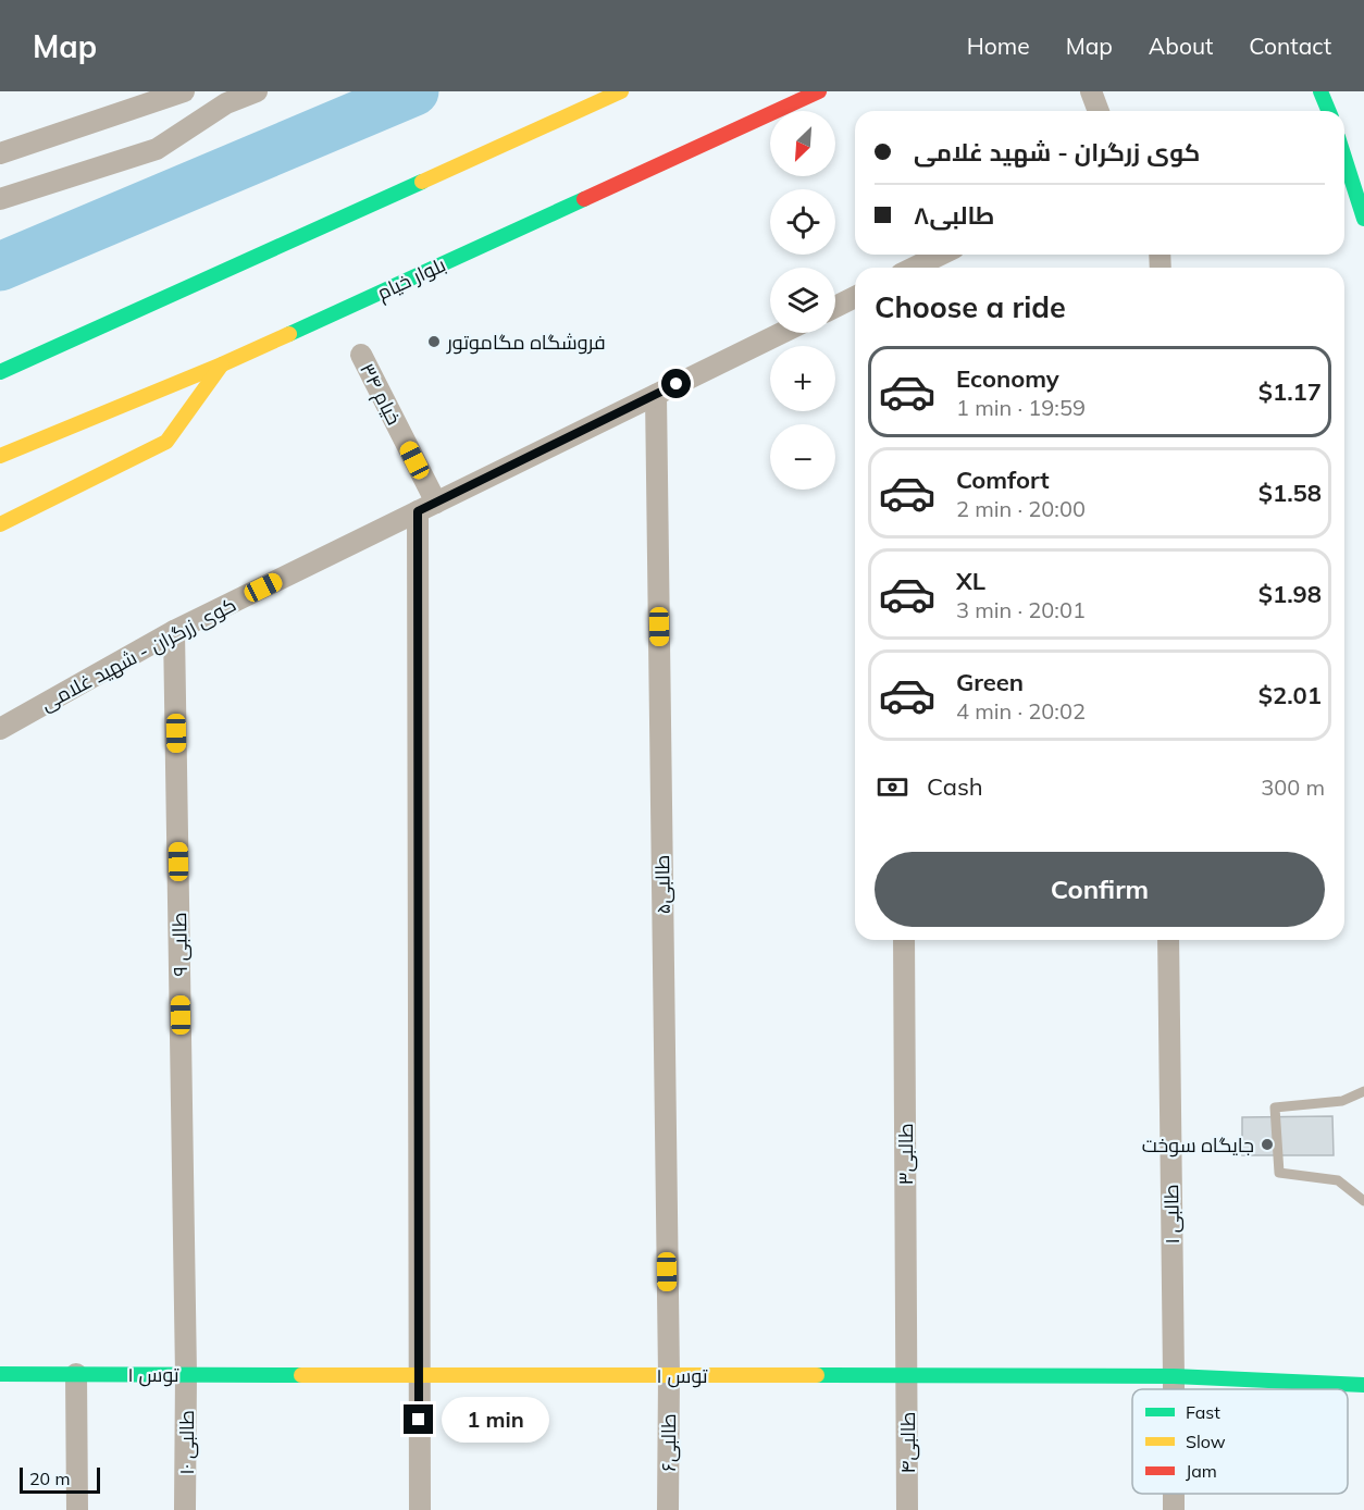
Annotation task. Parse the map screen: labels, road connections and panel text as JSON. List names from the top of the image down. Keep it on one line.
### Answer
{"streets":{"main road":["بلوار خیام","توس ۱"],"street":["خیام ۳۴","کوی زرگران - شهید غلامی","طالبی۵","طالبی ۹","طالبی۳","طالبی ۱","طالبی ۱۰","طالبی۶","طالبی۴"]},"crossings":[["خیام ۳۴","کوی زرگران - شهید غلامی"],["کوی زرگران - شهید غلامی","طالبی۵"],["کوی زرگران - شهید غلامی","طالبی ۹"],["طالبی۵","توس ۱"],["طالبی۵","طالبی۶"],["طالبی ۹","توس ۱"],["طالبی ۹","طالبی ۱۰"],["طالبی۳","توس ۱"],["طالبی۳","طالبی۴"],["طالبی ۱","توس ۱"],["توس ۱","طالبی ۱۰"],["توس ۱","طالبی۶"],["توس ۱","طالبی۴"]],"places":["فروشگاه مگاموتور","جایگاه سوخت"],"legend":["Fast","Slow","Jam"],"scale_bar":"20 m","north":"bottom left","page":{"header":"Map","nav":["Home","Map","About","Contact"],"map_buttons":["+","−"],"banner":["کوی زرگران - شهید غلامی","طالبی۸"],"heading":"Choose a ride","list":[{"name":"Economy","note":"1 min · 19:59","value":"$1.17"},{"name":"Comfort","note":"2 min · 20:00","value":"$1.58"},{"name":"XL","note":"3 min · 20:01","value":"$1.98"},{"name":"Green","note":"4 min · 20:02","value":"$2.01"}],"pay":["Cash","300 m"],"buttons":"Confirm","bubble":"1 min","scale":"20 m"}}
